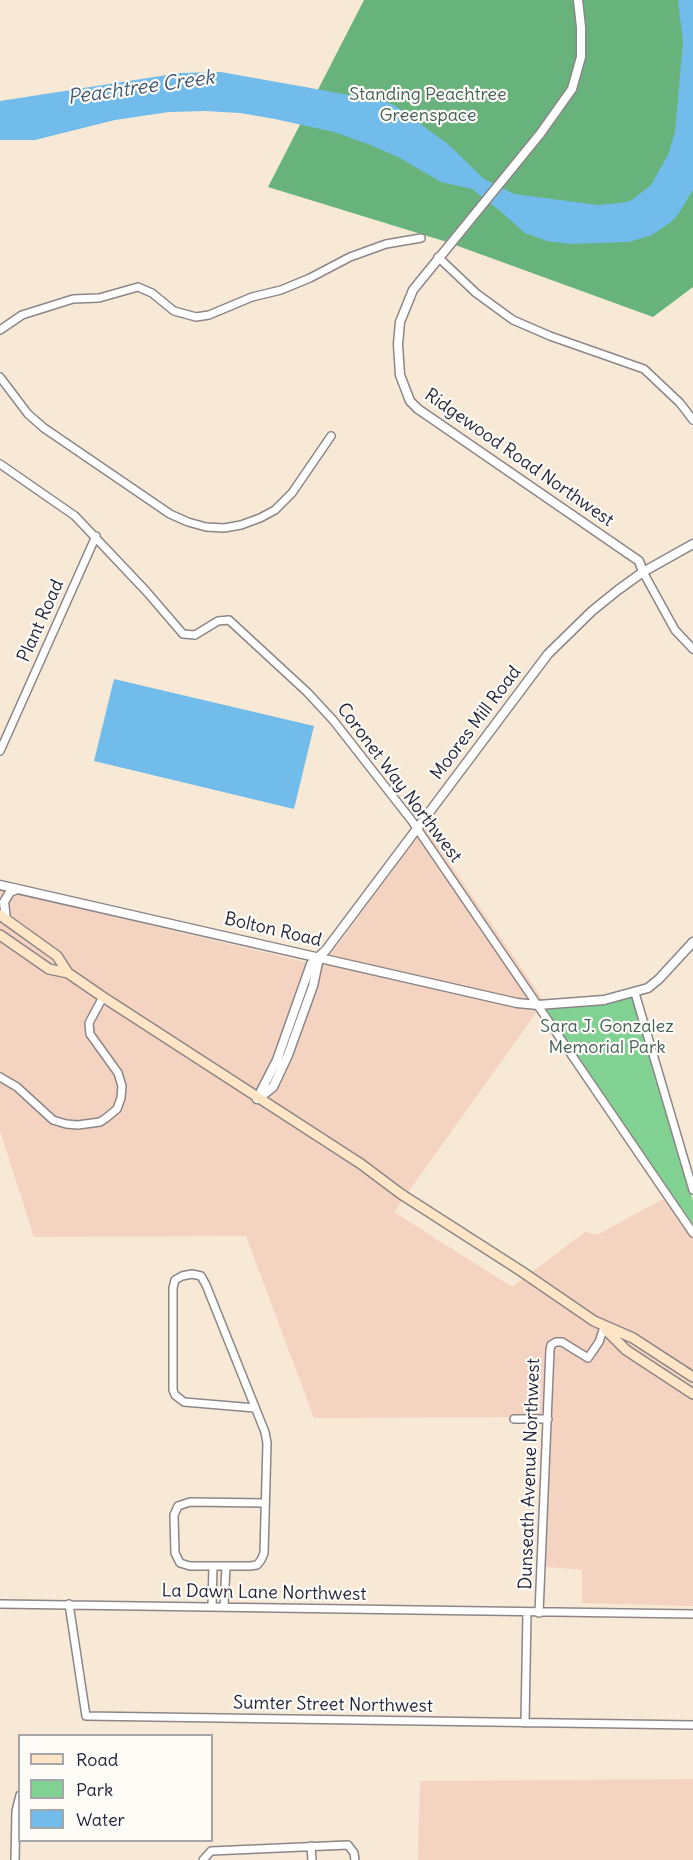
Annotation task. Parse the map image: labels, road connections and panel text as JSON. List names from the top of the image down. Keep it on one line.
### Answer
{"streets":{"street":["Ridgewood Road Northwest","Plant Road","Moores Mill Road","Coronet Way Northwest","Bolton Road","Dunseath Avenue Northwest","La Dawn Lane Northwest","Sumter Street Northwest"]},"crossings":[["Ridgewood Road Northwest","Moores Mill Road"],["Plant Road","Coronet Way Northwest"],["Moores Mill Road","Coronet Way Northwest"],["Moores Mill Road","Bolton Road"],["Coronet Way Northwest","Bolton Road"],["Dunseath Avenue Northwest","La Dawn Lane Northwest"],["Dunseath Avenue Northwest","Sumter Street Northwest"],["La Dawn Lane Northwest","Sumter Street Northwest"]],"water":["Peachtree Creek"],"parks":["Standing Peachtree Greenspace","Sara J. Gonzalez Memorial Park"],"legend":["Road","Park","Water"]}
